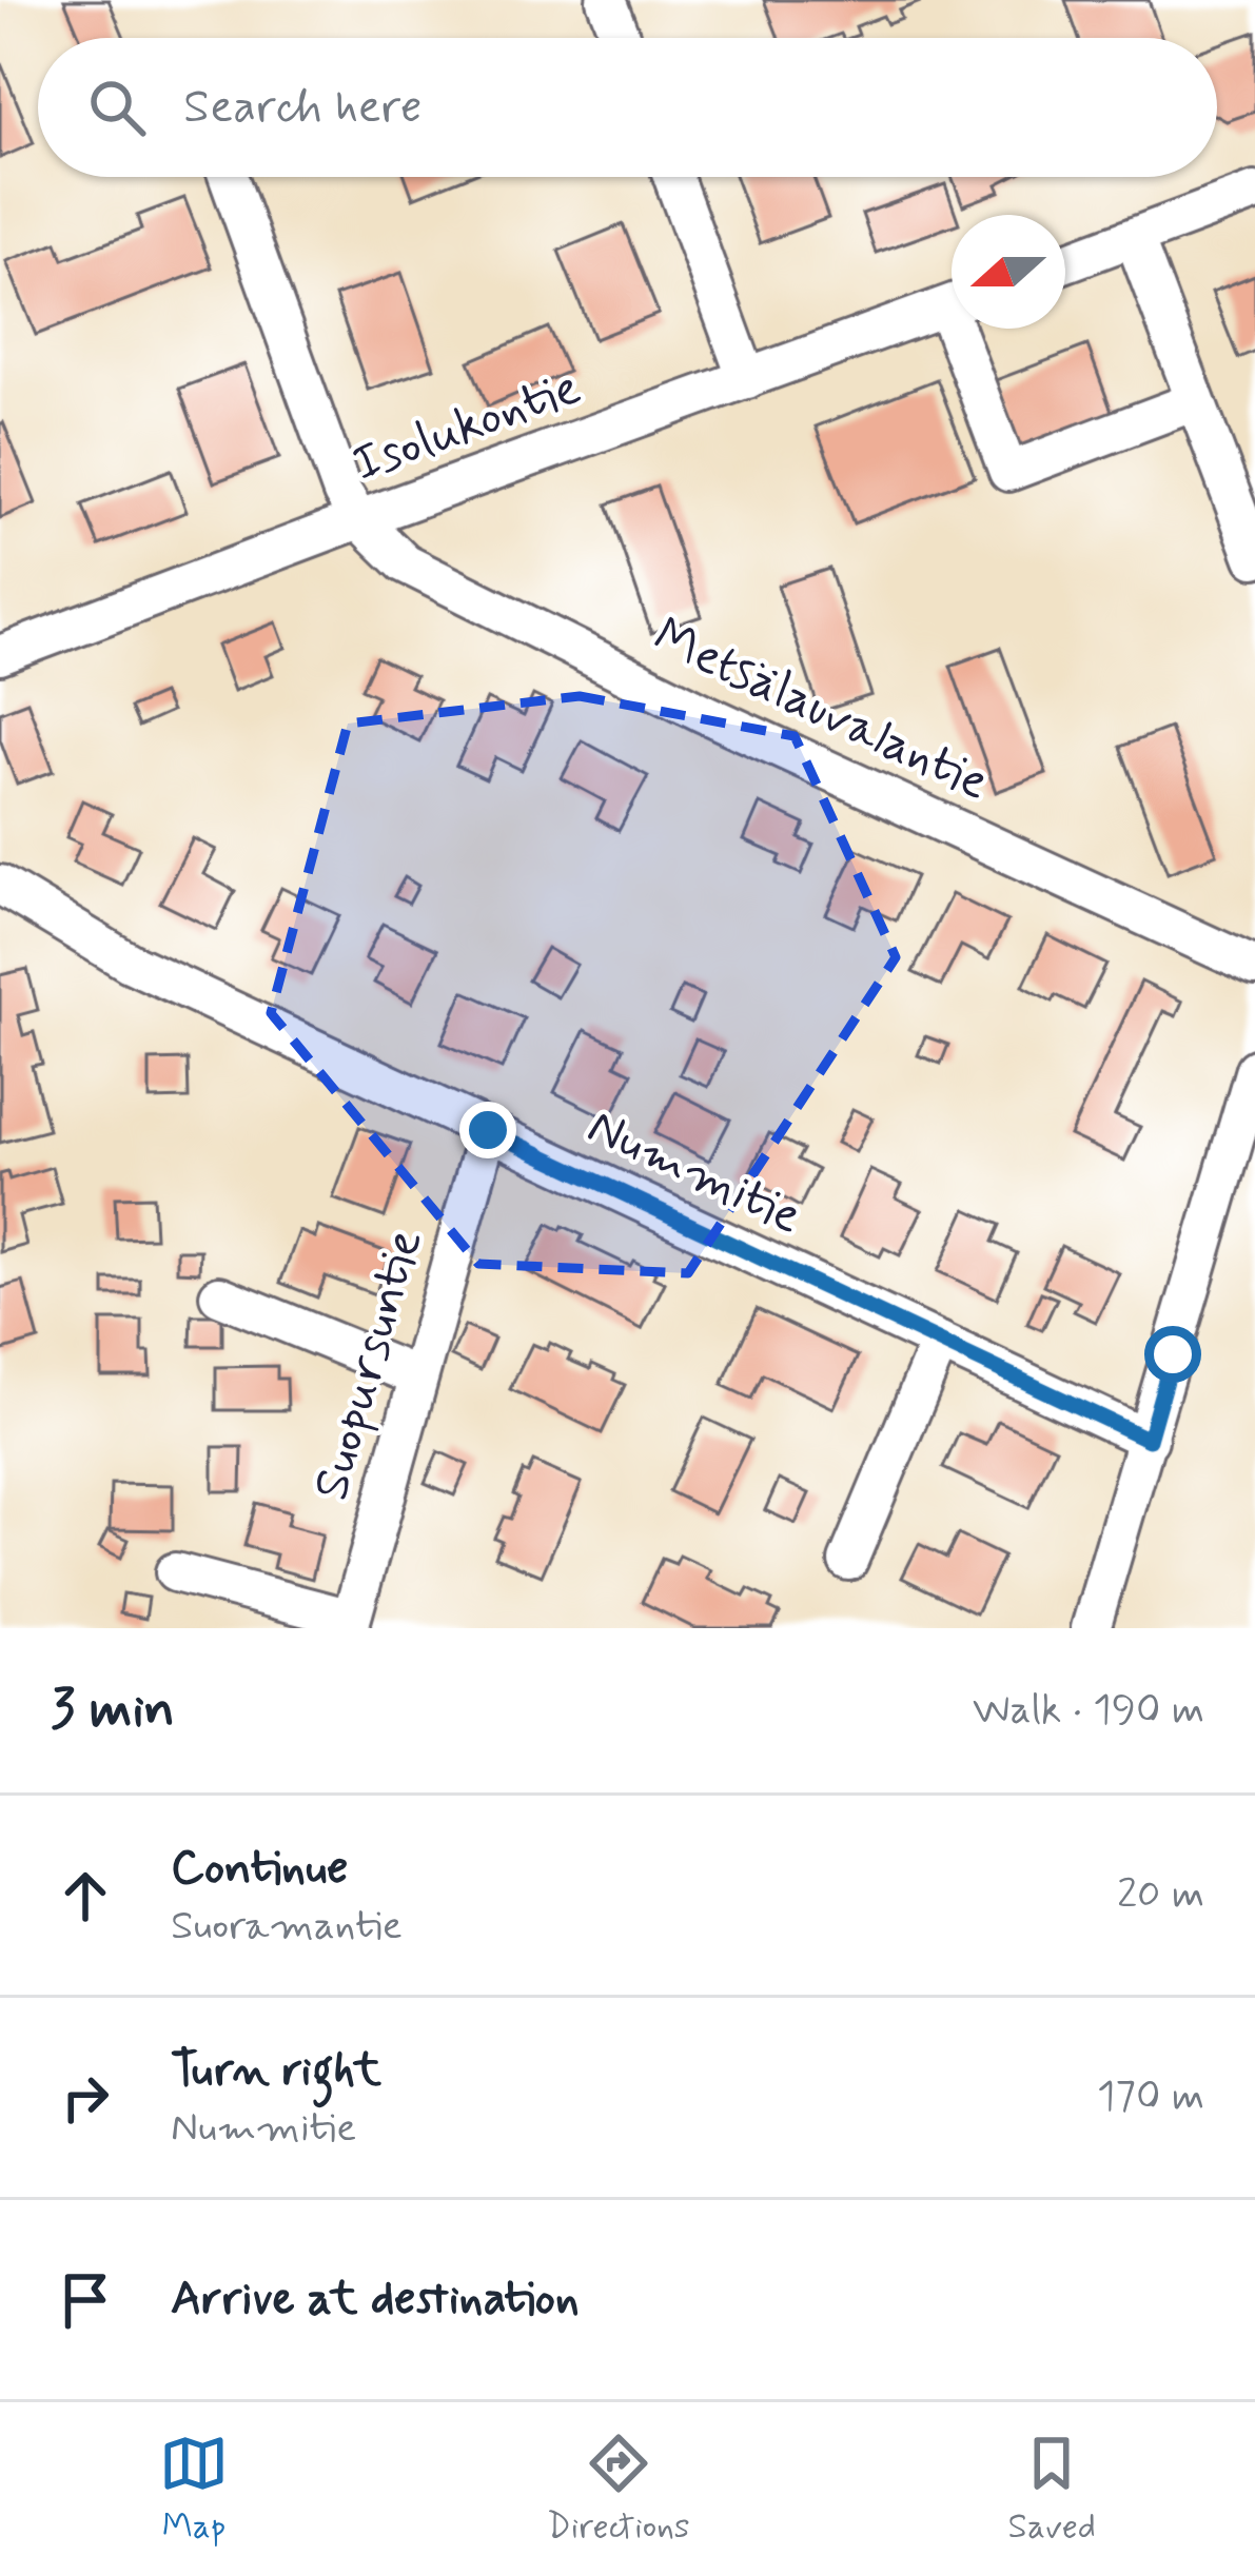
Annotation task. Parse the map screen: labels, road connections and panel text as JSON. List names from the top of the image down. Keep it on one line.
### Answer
{"streets":{"street":["Isolukontie","Metsälauvalantie","Nummitie","Suopursuntie"]},"crossings":[["Isolukontie","Metsälauvalantie"],["Nummitie","Suopursuntie"]],"north":"left","page":{"search":"Search here","heading":["3 min","Walk · 190 m"],"list":[["Continue","Suoramantie","20 m"],["Turn right","Nummitie","170 m"],"Arrive at destination"],"nav":["Map","Directions","Saved"]}}
